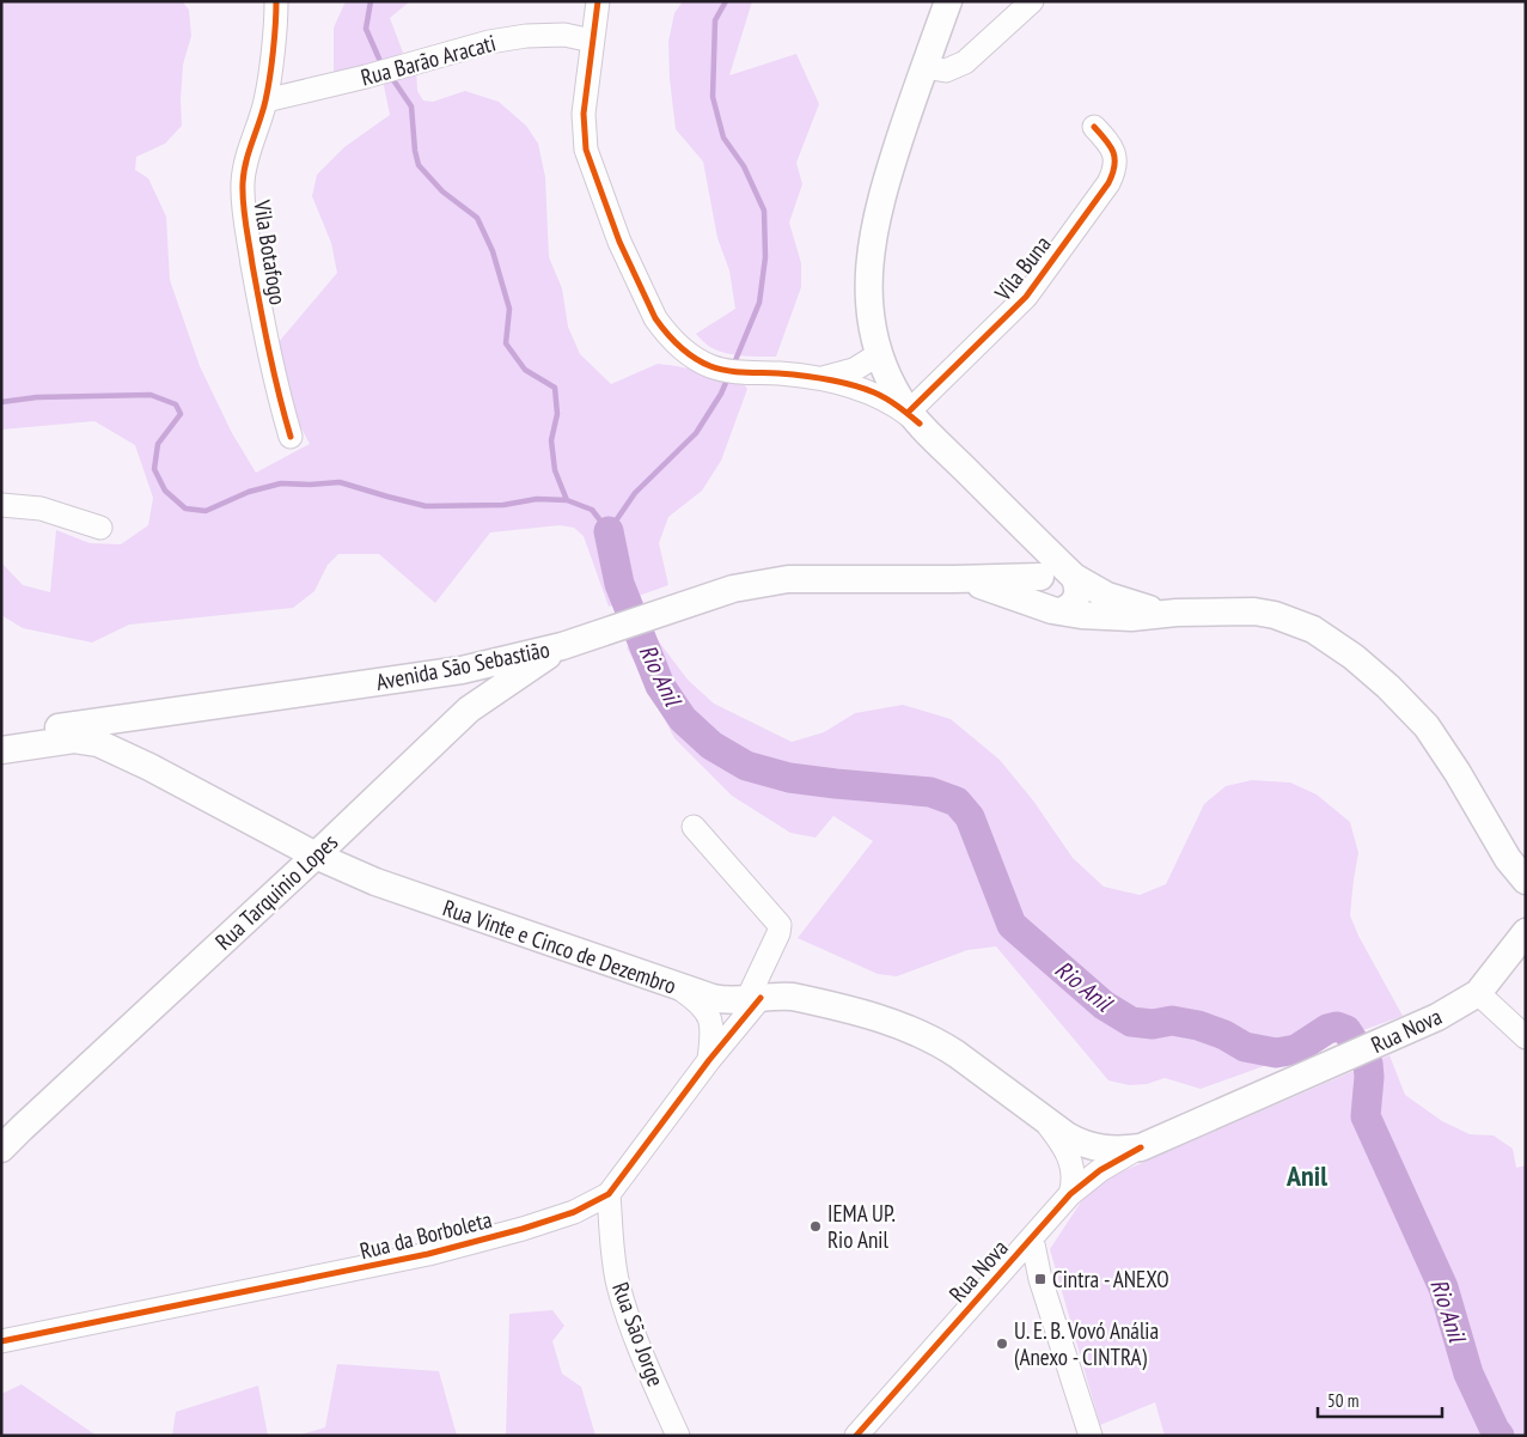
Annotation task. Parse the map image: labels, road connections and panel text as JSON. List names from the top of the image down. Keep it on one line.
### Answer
{"streets":{"main road":["Avenida São Sebastião","Rua Tarquinio Lopes","Rua Vinte e Cinco de Dezembro","Rua Nova"],"street":["Rua Barão Aracati","Vila Botafogo","Vila Buna","Rua da Borboleta","Rua São Jorge"]},"crossings":[["Rua Barão Aracati","Vila Botafogo"],["Avenida São Sebastião","Rua Tarquinio Lopes"],["Rua Tarquinio Lopes","Rua Vinte e Cinco de Dezembro"],["Rua Vinte e Cinco de Dezembro","Rua Nova"],["Rua Vinte e Cinco de Dezembro","Rua da Borboleta"],["Rua da Borboleta","Rua São Jorge"]],"districts":["Anil"],"water":["Rio Anil"],"places":{"other":["IEMA UP. Rio Anil","U. E. B. Vovó Anália (Anexo - CINTRA)"],"transit":["Cintra - ANEXO"]},"scale_bar":"50 m"}
